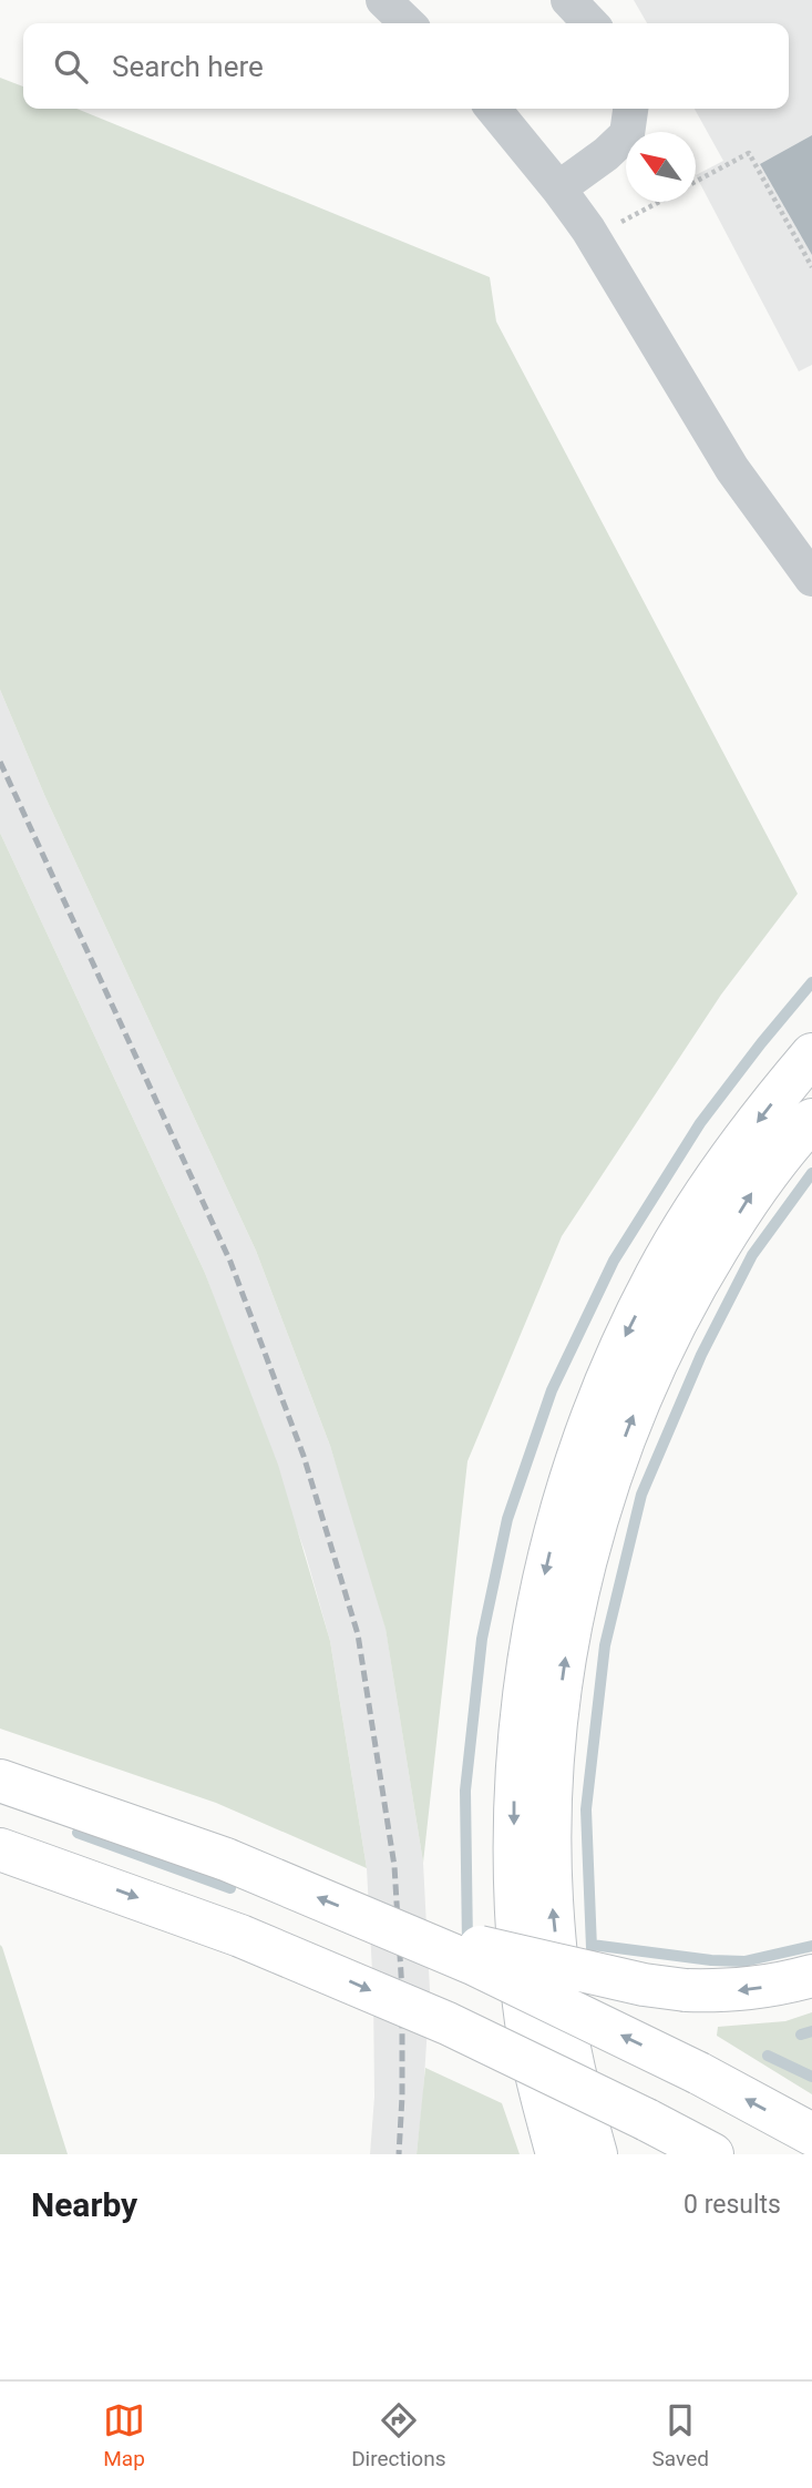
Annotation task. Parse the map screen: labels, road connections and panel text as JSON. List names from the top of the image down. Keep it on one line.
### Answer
{"north":"top left","page":{"search":"Search here","heading":["Nearby","0 results"],"nav":["Map","Directions","Saved"]}}
